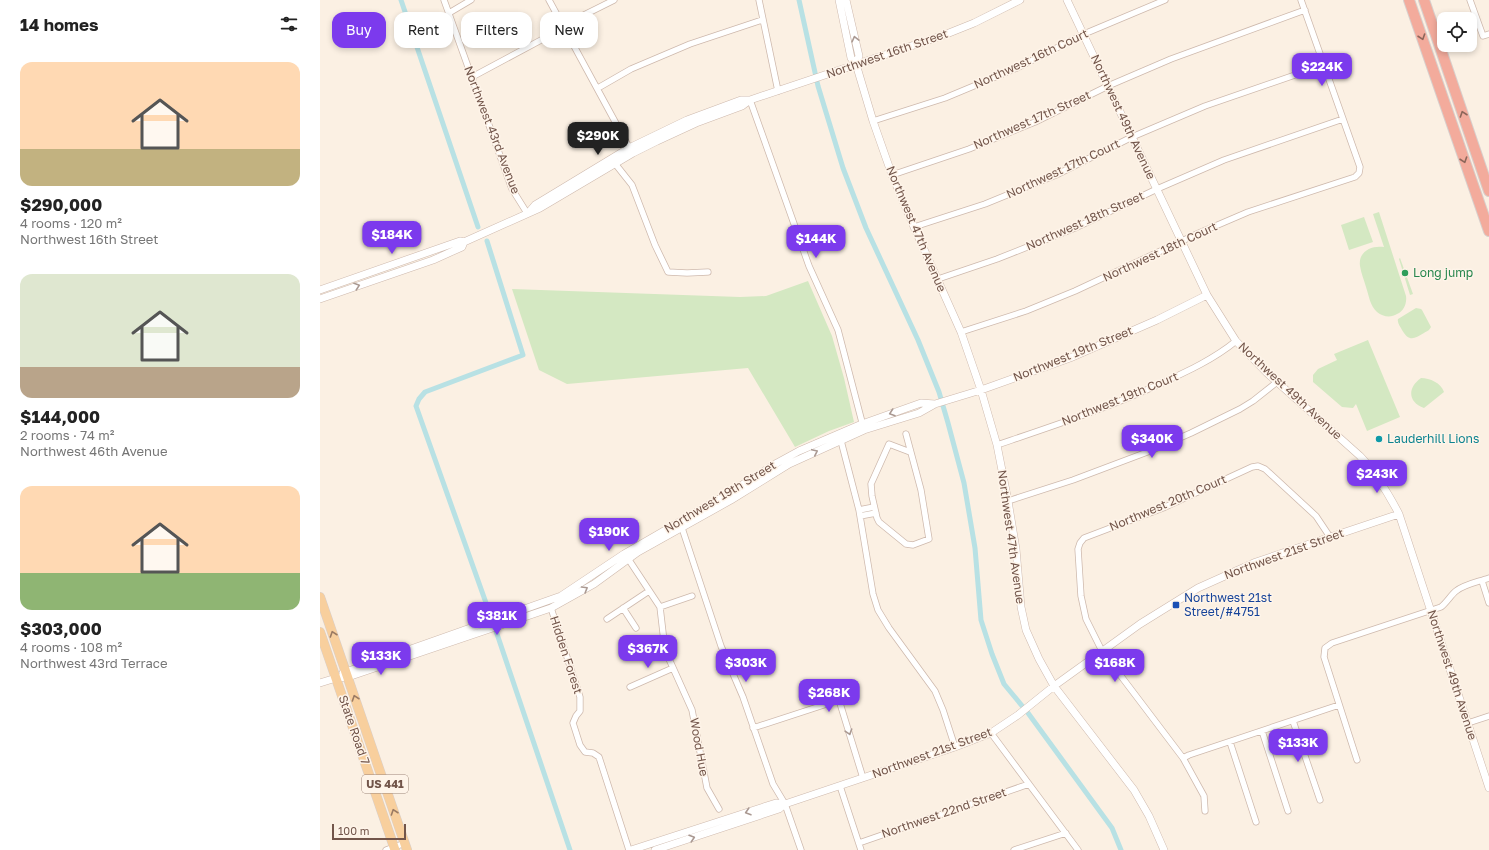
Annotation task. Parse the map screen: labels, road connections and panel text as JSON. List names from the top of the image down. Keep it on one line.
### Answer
{"streets":{"main road":["State Road 7","US 441"],"street":["Northwest 16th Street","Northwest 16th Court","Northwest 49th Avenue","Northwest 17th Street","Northwest 43rd Avenue","Northwest 17th Court","Northwest 18th Street","Northwest 47th Avenue","Northwest 18th Court","Northwest 19th Street","Northwest 19th Court","Northwest 20th Court","Northwest 21st Street","Hidden Forest","Wood Hue","Northwest 22nd Street"]},"crossings":[["Northwest 16th Street","Northwest 43rd Avenue"],["Northwest 16th Street","Northwest 47th Avenue"],["Northwest 16th Court","Northwest 49th Avenue"],["Northwest 16th Court","Northwest 47th Avenue"],["Northwest 49th Avenue","Northwest 17th Street"],["Northwest 49th Avenue","Northwest 17th Court"],["Northwest 49th Avenue","Northwest 18th Street"],["Northwest 49th Avenue","Northwest 18th Court"],["Northwest 49th Avenue","Northwest 19th Street"],["Northwest 49th Avenue","Northwest 19th Court"],["Northwest 49th Avenue","Northwest 21st Street"],["Northwest 17th Street","Northwest 47th Avenue"],["Northwest 17th Court","Northwest 47th Avenue"],["Northwest 18th Street","Northwest 47th Avenue"],["Northwest 18th Street","Northwest 18th Court"],["Northwest 47th Avenue","Northwest 18th Court"],["Northwest 47th Avenue","Northwest 19th Street"],["Northwest 47th Avenue","Northwest 19th Court"],["Northwest 47th Avenue","Northwest 21st Street"],["Northwest 19th Street","Hidden Forest"],["Northwest 19th Street","State Road 7"],["Northwest 19th Street","Wood Hue"],["Northwest 20th Court","Northwest 21st Street"],["Northwest 21st Street","Hidden Forest"]],"places":{"other":["Long jump","Lauderhill Lions"],"transit":["Northwest 21st Street/#4751"]},"scale_bar":"100 m","page":{"heading":"14 homes","chip":["Buy","Rent","Filters","New"],"list":[{"name":"$290,000","note":"4 rooms · 120 m² · Northwest 16th Street"},{"name":"$144,000","note":"2 rooms · 74 m² · Northwest 46th Avenue"},{"name":"$303,000","note":"4 rooms · 108 m² · Northwest 43rd Terrace"}],"price":["$224K","$290K","$184K","$144K","$340K","$243K","$190K","$381K","$367K","$133K","$303K","$168K","$268K","$133K"],"scale":"100 m"}}
